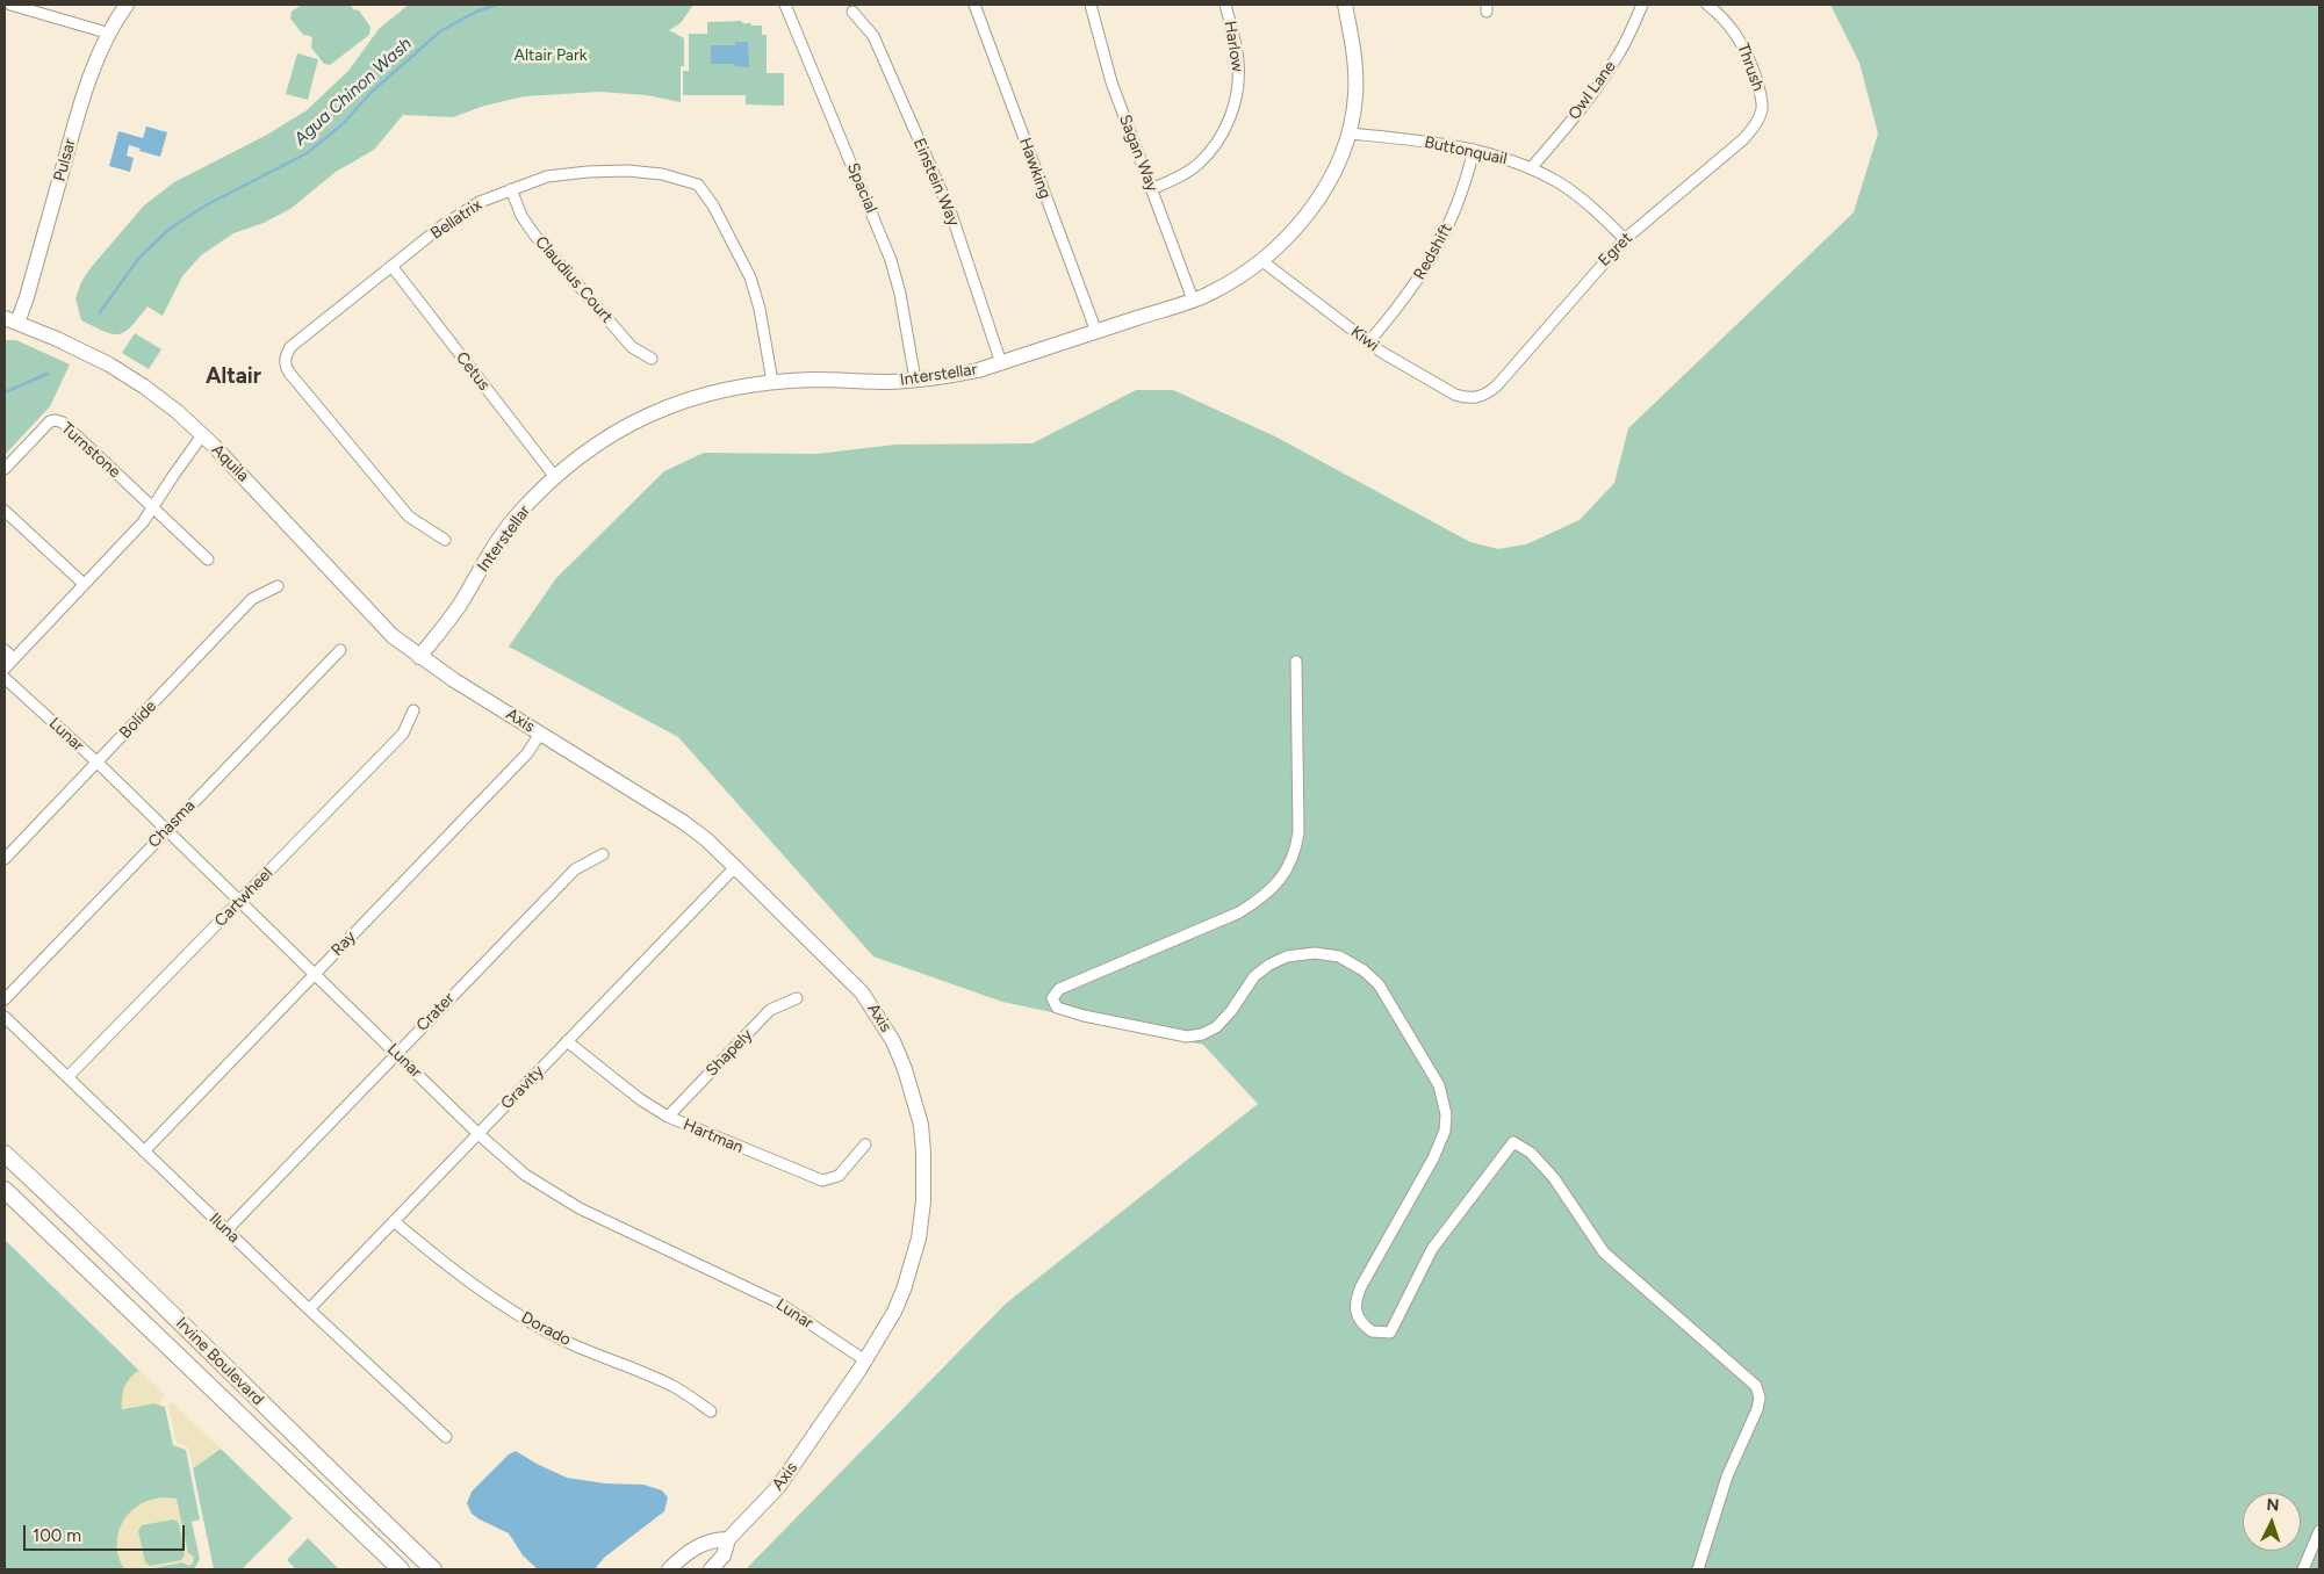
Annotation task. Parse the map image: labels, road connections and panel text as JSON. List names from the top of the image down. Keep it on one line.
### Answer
{"streets":{"main road":["Irvine Boulevard"],"street":["Harlow","Thrush","Owl Lane","Buttonquail","Sagan Way","Pulsar","Hawking","Einstein Way","Spacial","Bellatrix","Egret","Redshift","Claudius Court","Kiwi","Cetus","Interstellar","Turnstone","Aquila","Bolide","Axis","Lunar","Chasma","Cartwheel","Ray","Crater","Shapely","Gravity","Hartman","Iluna","Dorado"]},"crossings":[["Harlow","Sagan Way"],["Thrush","Egret"],["Owl Lane","Buttonquail"],["Buttonquail","Egret"],["Buttonquail","Redshift"],["Buttonquail","Interstellar"],["Sagan Way","Interstellar"],["Pulsar","Aquila"],["Hawking","Interstellar"],["Einstein Way","Interstellar"],["Spacial","Interstellar"],["Bellatrix","Claudius Court"],["Bellatrix","Cetus"],["Bellatrix","Interstellar"],["Egret","Kiwi"],["Redshift","Kiwi"],["Kiwi","Interstellar"],["Cetus","Interstellar"],["Interstellar","Aquila"],["Interstellar","Axis"],["Aquila","Axis"],["Bolide","Lunar"],["Axis","Lunar"],["Axis","Ray"],["Axis","Gravity"],["Lunar","Chasma"],["Lunar","Cartwheel"],["Lunar","Ray"],["Lunar","Crater"],["Lunar","Gravity"],["Cartwheel","Iluna"],["Ray","Iluna"],["Crater","Iluna"],["Shapely","Hartman"],["Gravity","Hartman"],["Gravity","Iluna"],["Gravity","Dorado"]],"districts":["Altair"],"water":["Agua Chinon Wash"],"parks":["Altair Park"],"scale_bar":"100 m","north":"top"}
